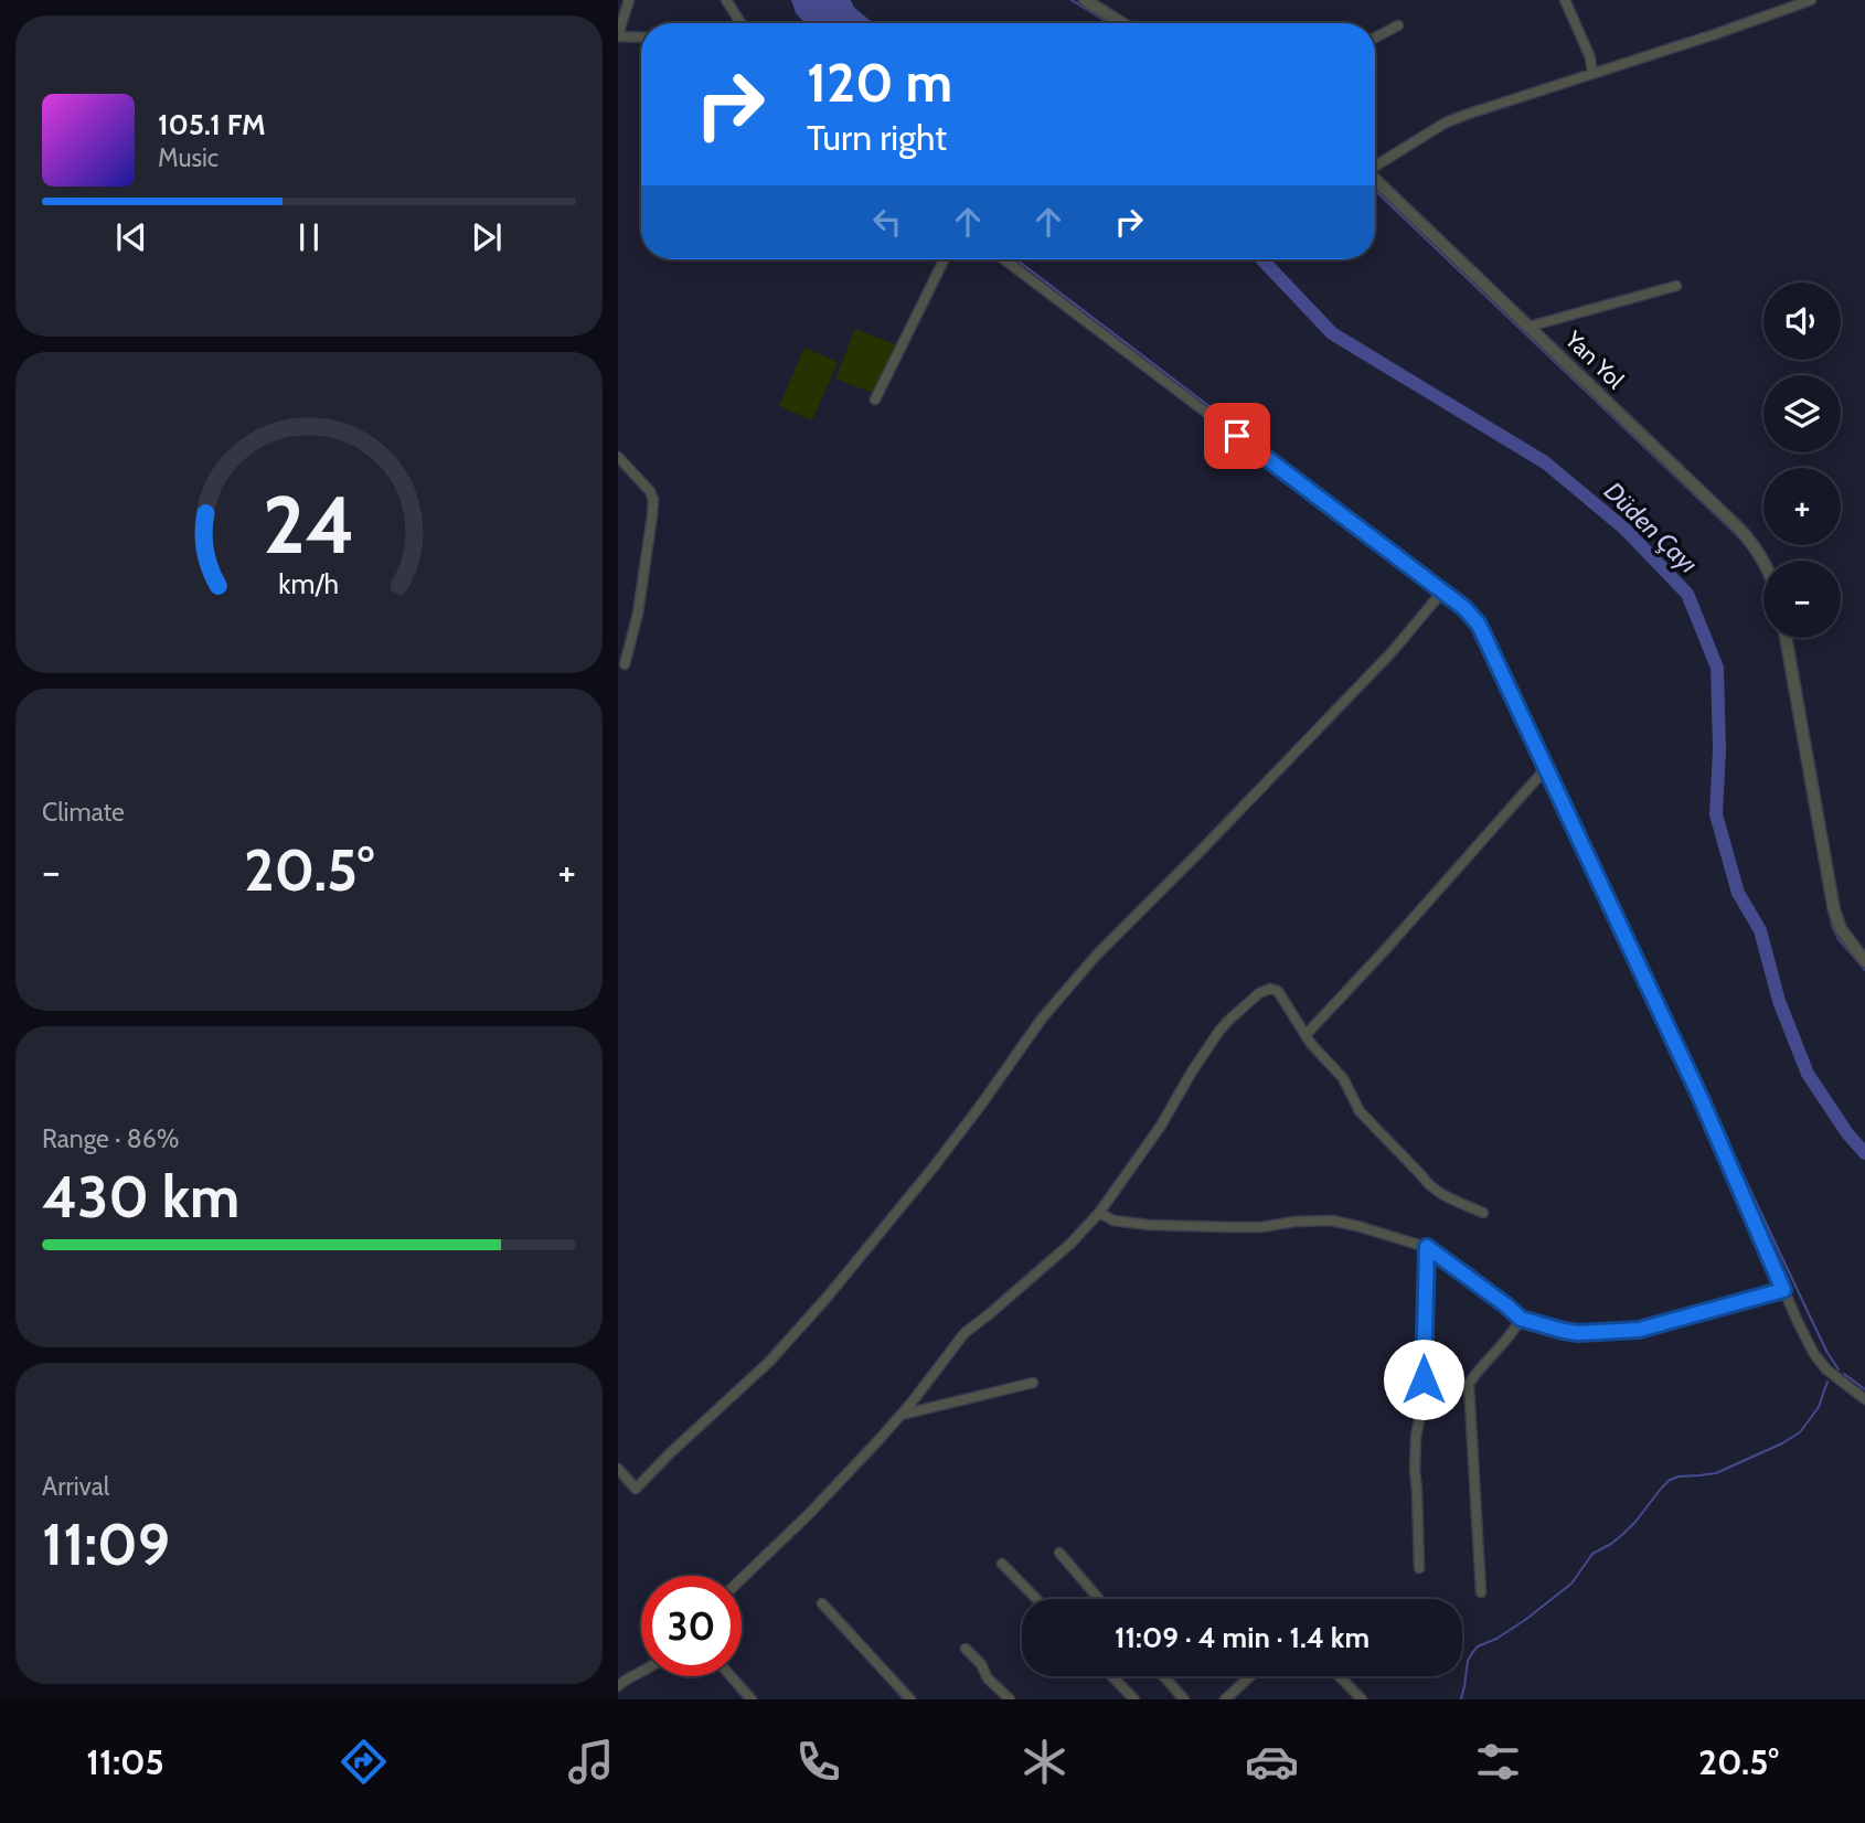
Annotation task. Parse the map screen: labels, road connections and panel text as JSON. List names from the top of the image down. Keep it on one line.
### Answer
{"streets":{"street":["Yan Yol"]},"water":["Düden Çayı"],"page":{"turn":["120 m","Turn right"],"song":["105.1 FM","Music"],"map_buttons":["+","−"],"tile":["Climate",["Range · 86%","430 km"],["Arrival","11:09"]],"heat":["−","20.5°","+"],"limit":"30","trip":"11:09 · 4 min · 1.4 km","tabs":["11:05","20.5°"],"gauge":["24","km/h"]}}
